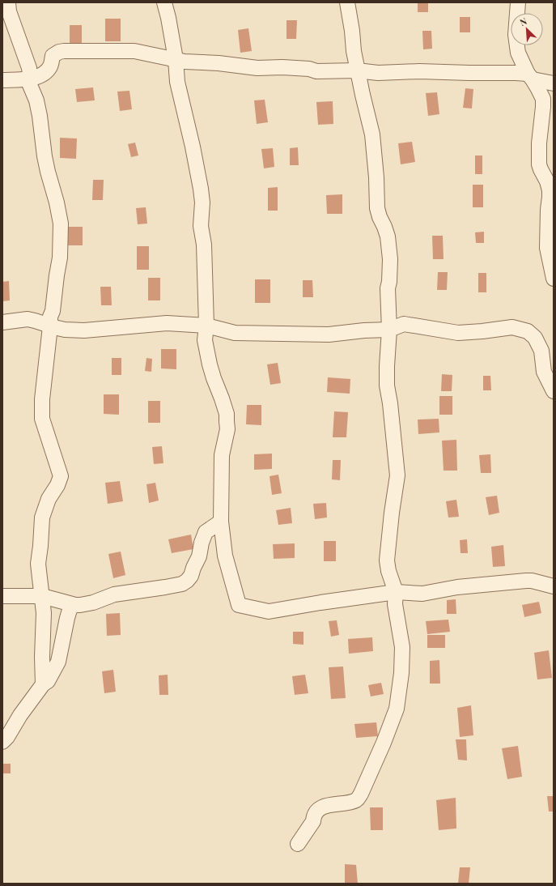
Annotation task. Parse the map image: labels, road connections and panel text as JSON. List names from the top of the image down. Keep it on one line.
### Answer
{"north":"top left"}
